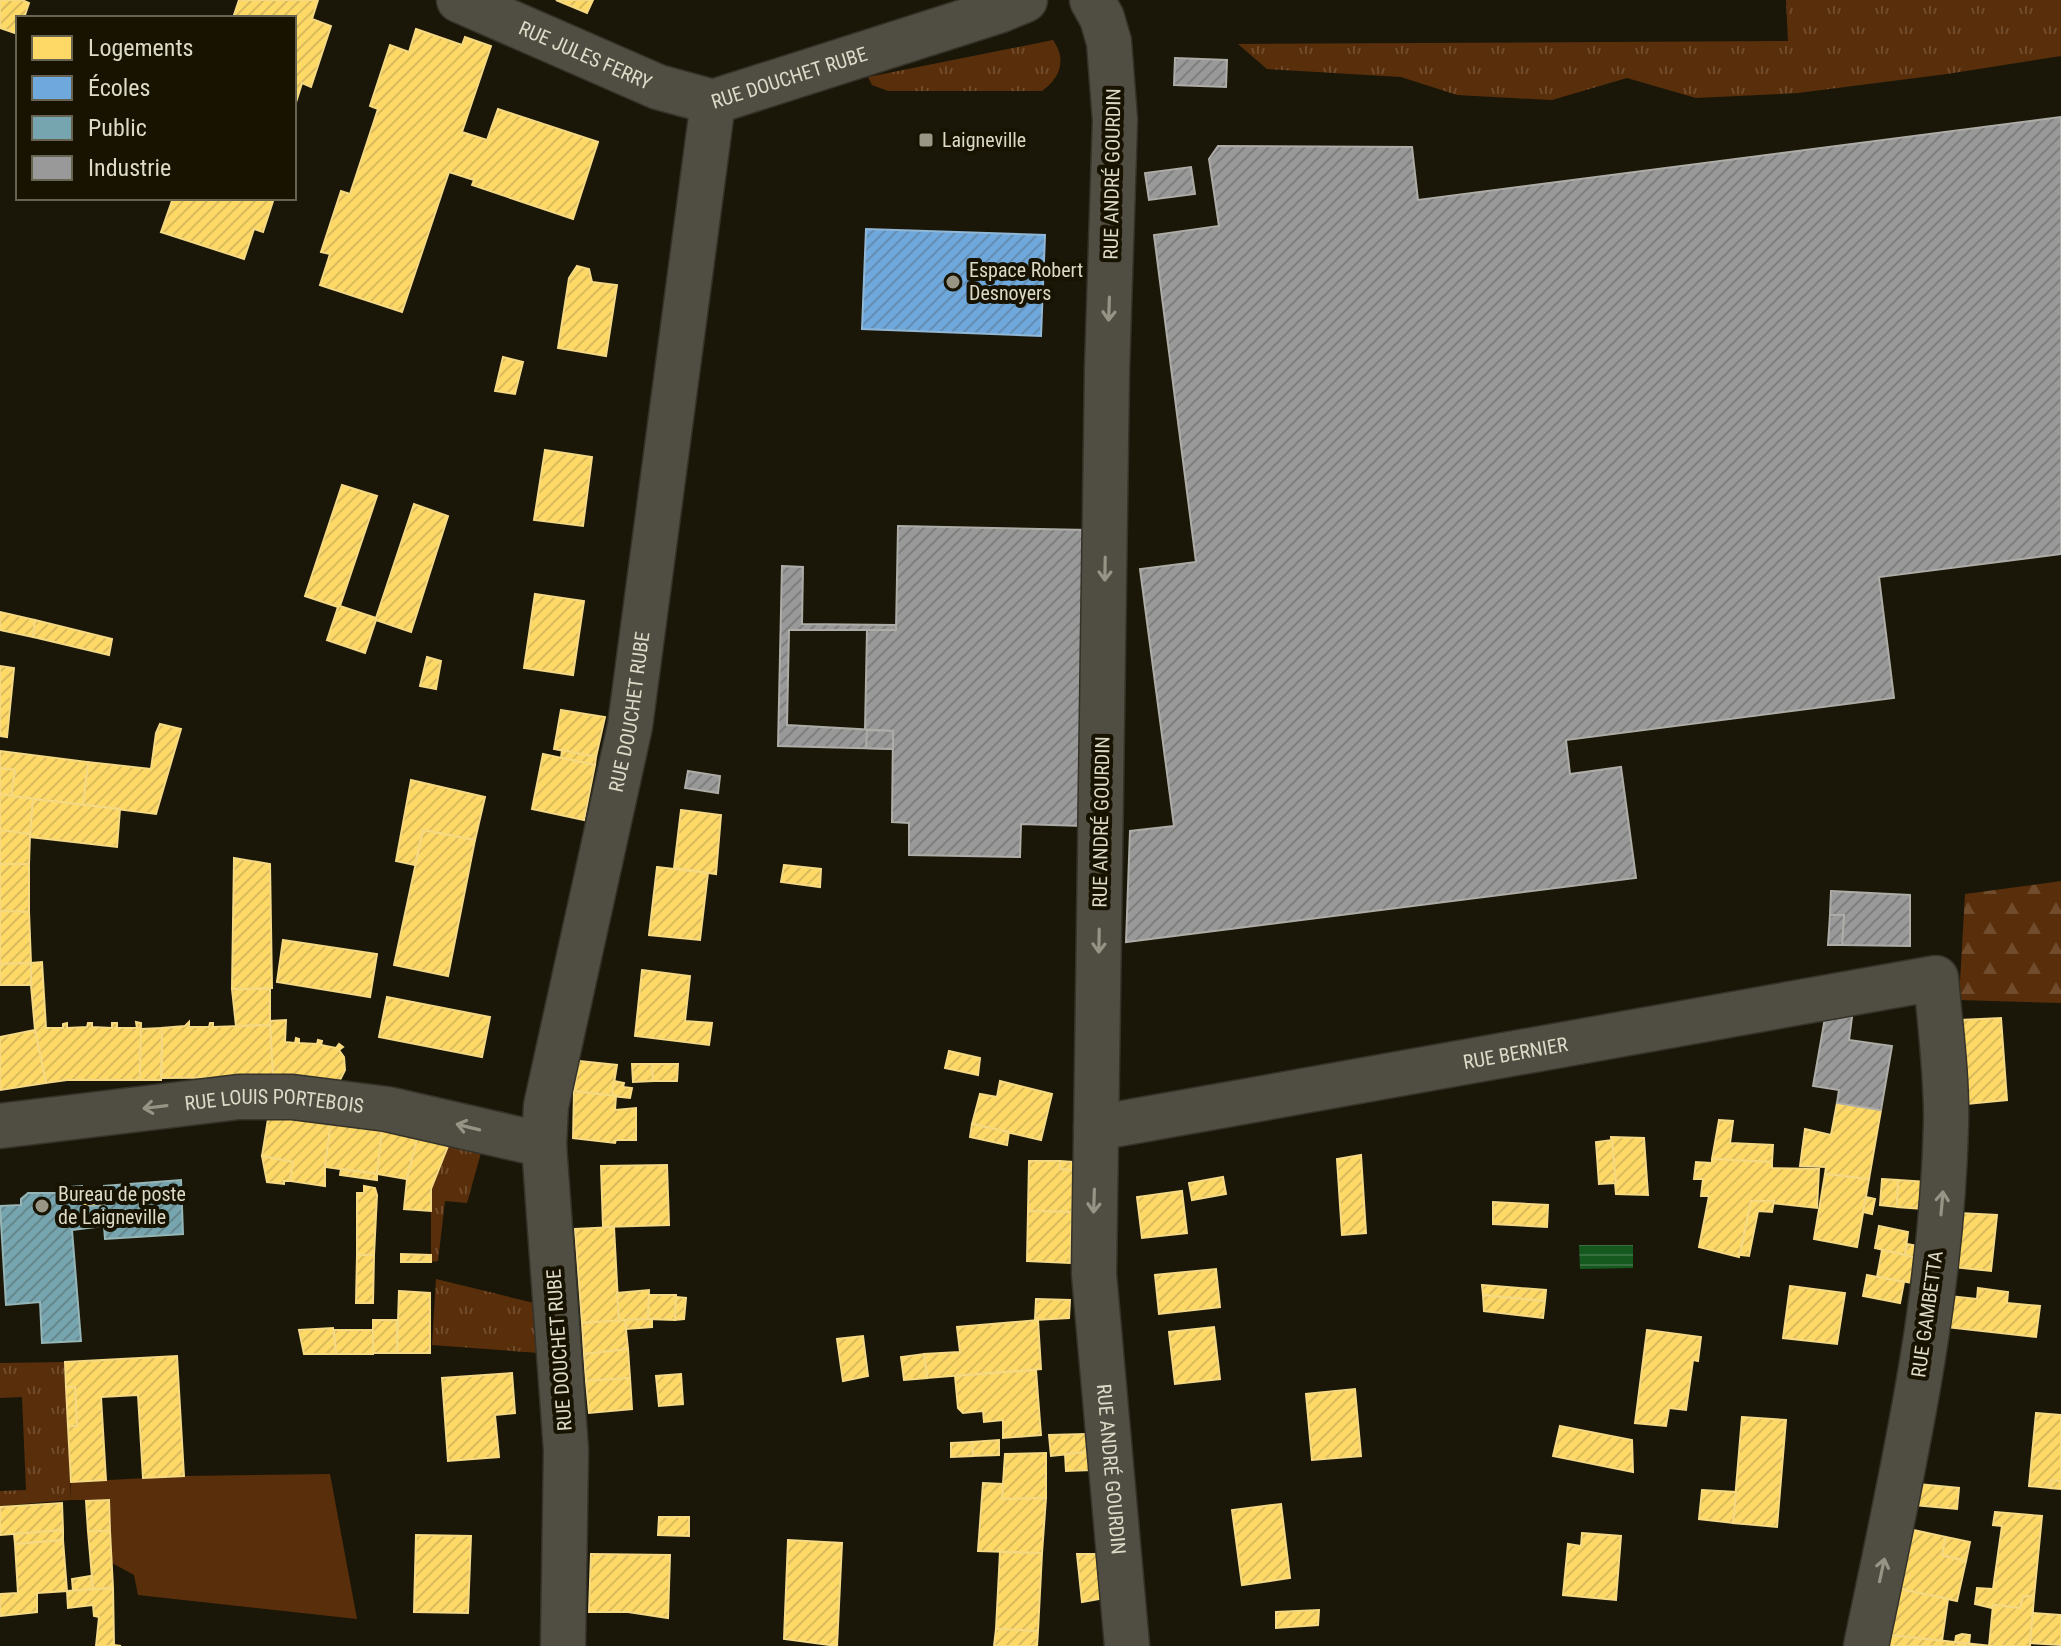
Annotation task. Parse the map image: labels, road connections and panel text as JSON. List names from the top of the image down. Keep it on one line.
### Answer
{"streets":{"street":["RUE JULES FERRY","RUE DOUCHET RUBE","RUE ANDRÉ GOURDIN","RUE BERNIER","RUE LOUIS PORTEBOIS","RUE GAMBETTA"]},"crossings":[["RUE JULES FERRY","RUE DOUCHET RUBE"],["RUE DOUCHET RUBE","RUE LOUIS PORTEBOIS"],["RUE ANDRÉ GOURDIN","RUE BERNIER"],["RUE BERNIER","RUE GAMBETTA"]],"one_way":["RUE ANDRÉ GOURDIN","RUE LOUIS PORTEBOIS","RUE GAMBETTA"],"places":{"transit":["Laigneville"],"other":["Espace Robert Desnoyers","Bureau de poste de Laigneville"]},"legend":["Logements","Écoles","Public","Industrie"]}
